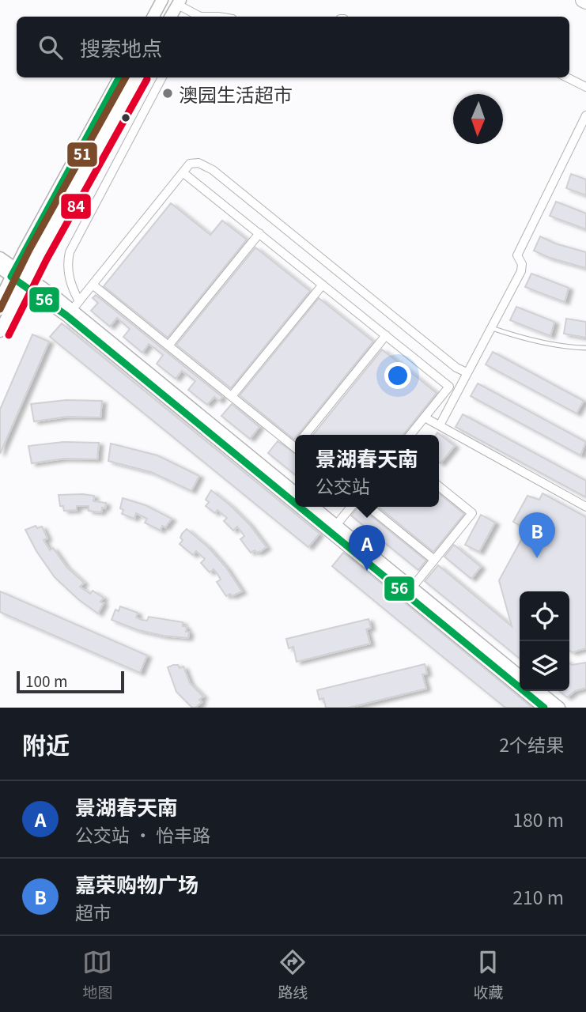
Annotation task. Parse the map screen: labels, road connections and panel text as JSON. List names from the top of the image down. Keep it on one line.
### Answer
{"places":["澳园生活超市"],"lines":["transit line 56","transit line 51","transit line 84"],"scale_bar":"100 m","north":"bottom","page":{"search":"搜索地点","popup":["景湖春天南","公交站"],"pins":["B","A"],"scale":"100 m","heading":["附近","2个结果"],"list":[{"mark":"A","name":"景湖春天南","note":"公交站 · 怡丰路","value":"180 m"},{"mark":"B","name":"嘉荣购物广场","note":"超市","value":"210 m"}],"nav":["地图","路线","收藏"]}}
